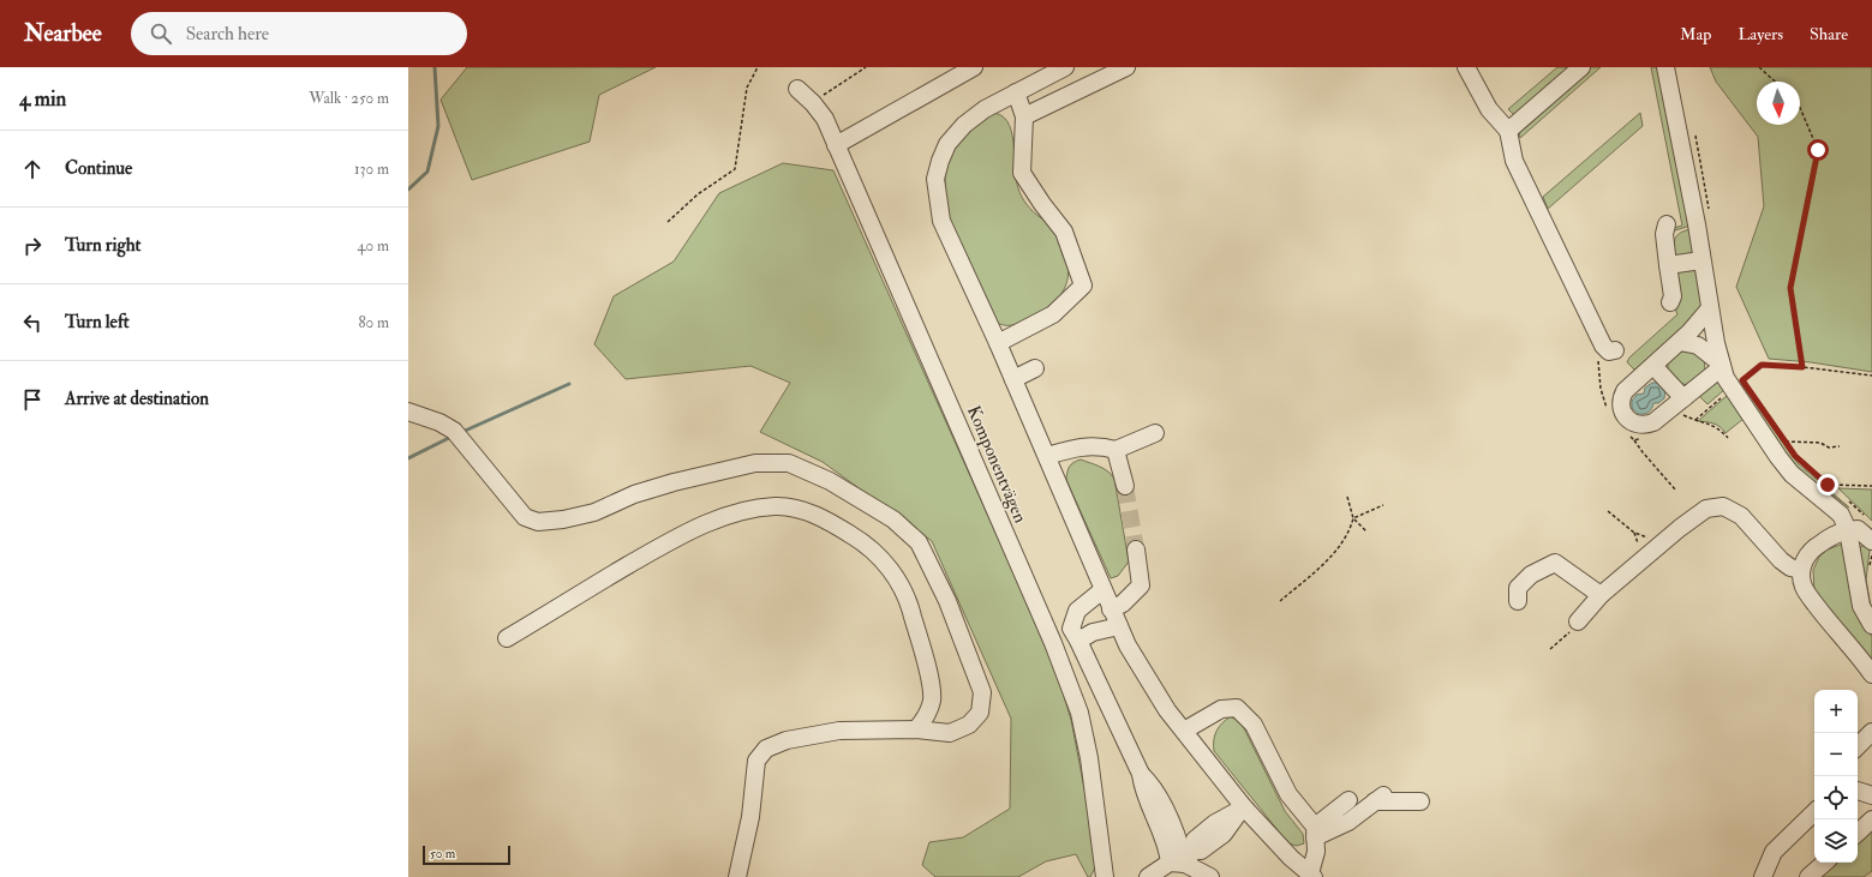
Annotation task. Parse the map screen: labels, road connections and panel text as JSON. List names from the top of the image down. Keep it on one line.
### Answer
{"streets":{"street":["Komponentvägen"]},"scale_bar":"50 m","north":"bottom","page":{"header":"Nearbee","search":"Search here","nav":["Map","Layers","Share"],"heading":["4 min","Walk · 250 m"],"list":[["Continue","130 m"],["Turn right","40 m"],["Turn left","80 m"],"Arrive at destination"],"map_buttons":["+","−"],"scale":"50 m"}}
